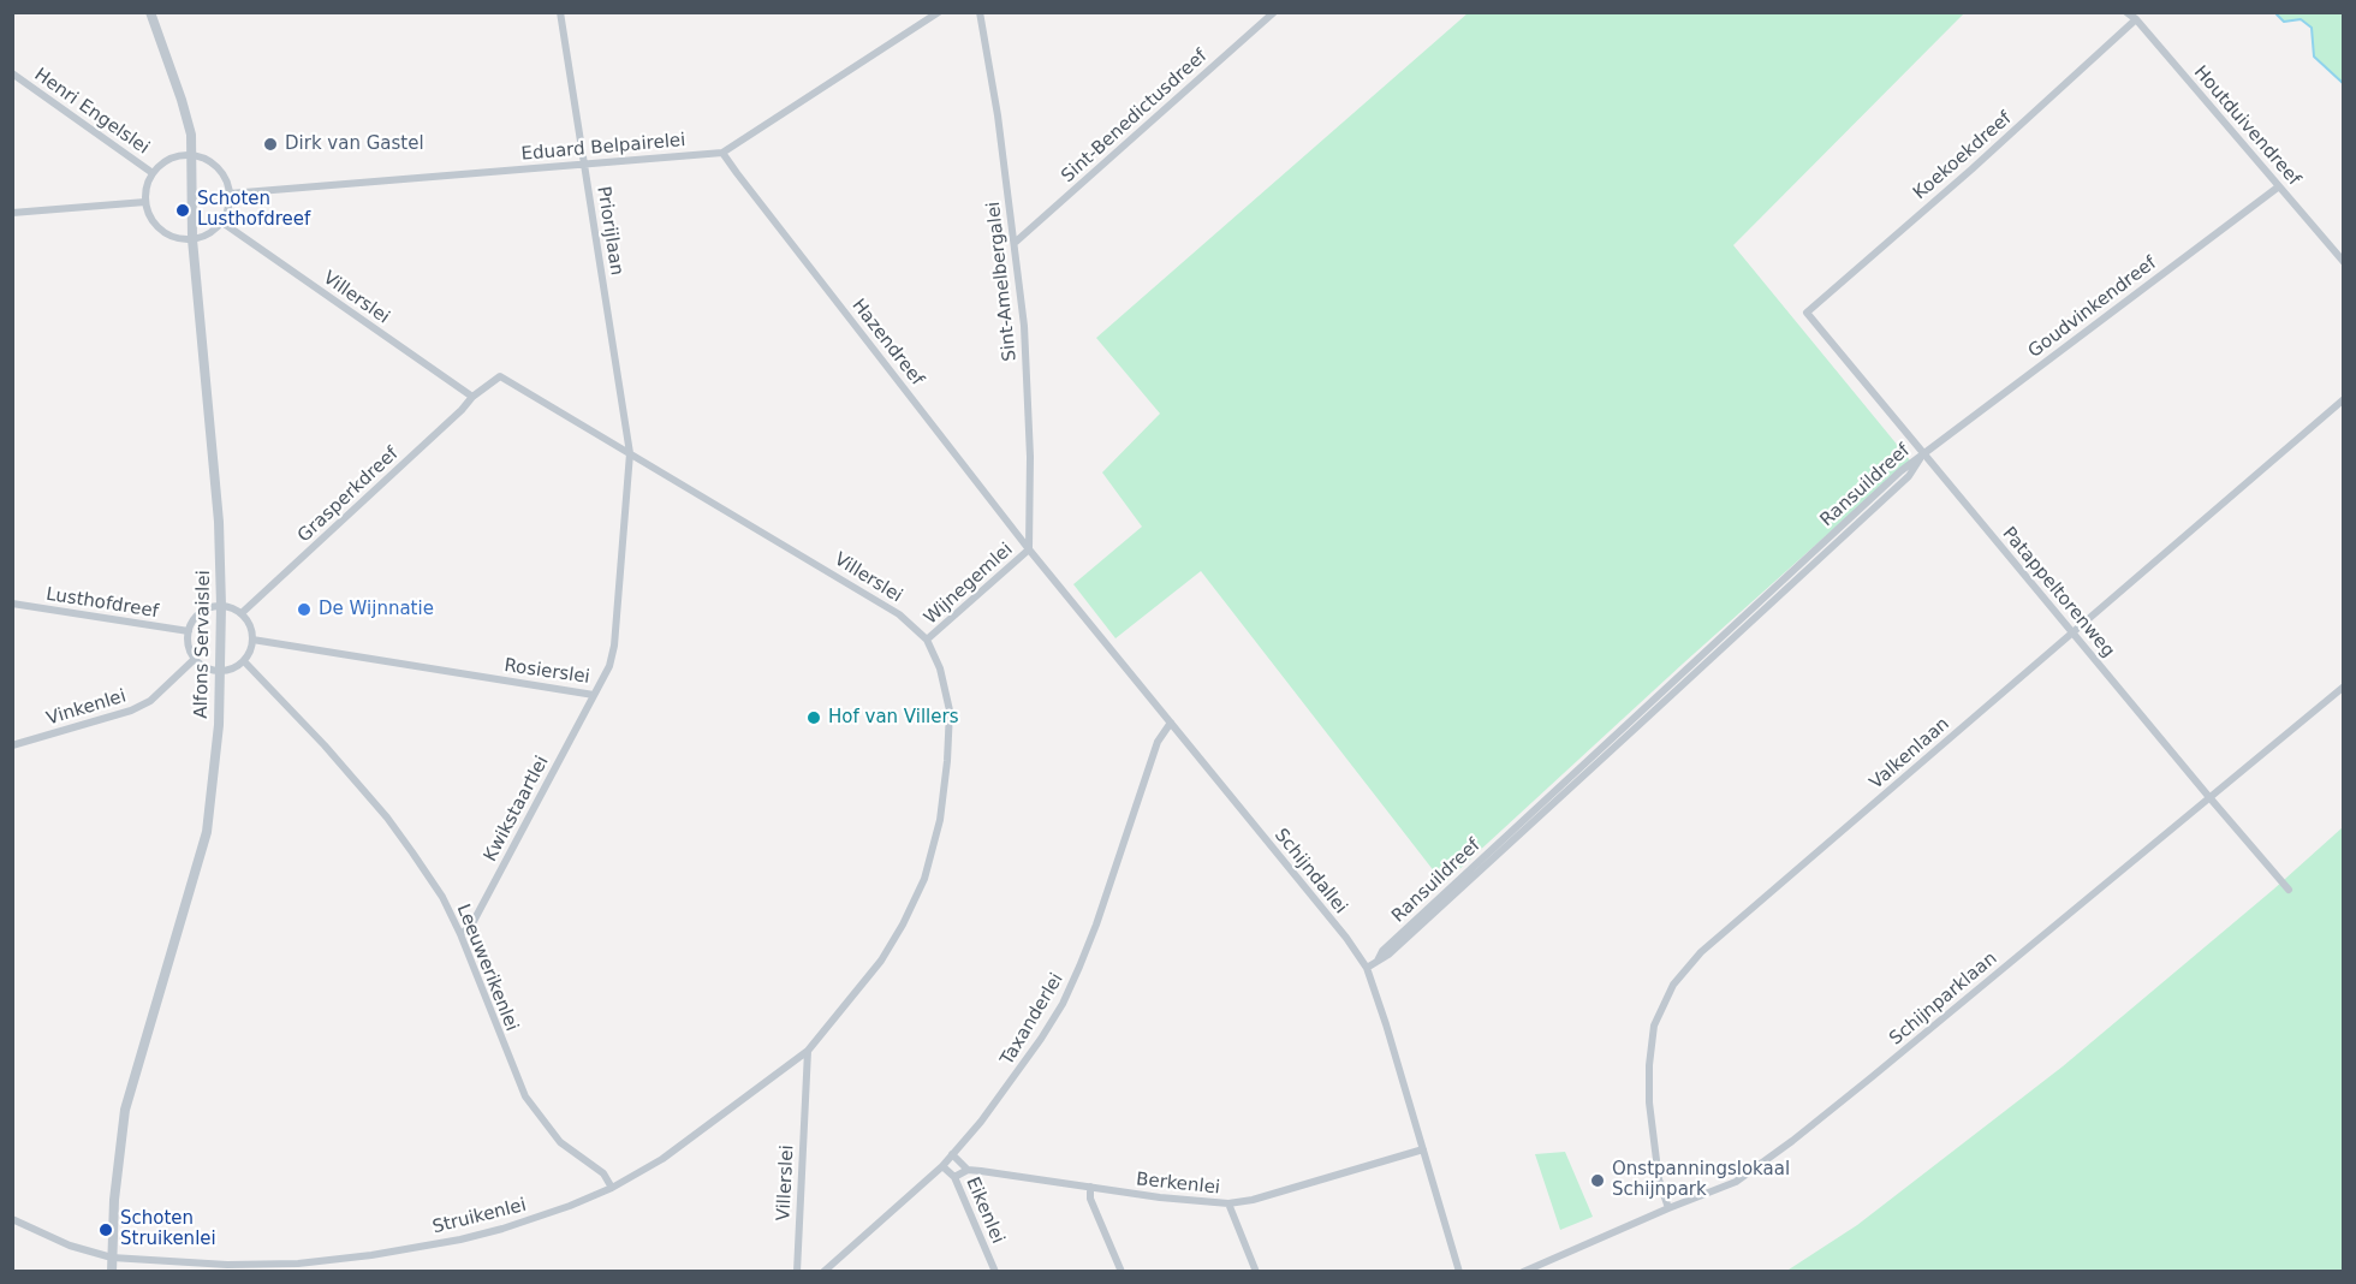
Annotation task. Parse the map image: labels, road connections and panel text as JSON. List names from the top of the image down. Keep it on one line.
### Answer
{"streets":{"street":["Henri Engelslei","Sint-Benedictusdreef","Houtduivendreef","Eduard Belpairelei","Koekoekdreef","Priorijlaan","Sint-Amelbergalei","Villerslei","Goudvinkendreef","Hazendreef","Ransuildreef","Grasperkdreef","Wijnegemlei","Patappeltorenweg","Lusthofdreef","Alfons Servaislei","Rosierslei","Vinkenlei","Valkenlaan","Kwikstaartlei","Schijndallei","Leeuwerikenlei","Schijnparklaan","Taxanderlei","Berkenlei","Eikenlei","Struikenlei"]},"crossings":[["Sint-Benedictusdreef","Sint-Amelbergalei"],["Houtduivendreef","Koekoekdreef"],["Houtduivendreef","Goudvinkendreef"],["Eduard Belpairelei","Priorijlaan"],["Eduard Belpairelei","Hazendreef"],["Koekoekdreef","Patappeltorenweg"],["Priorijlaan","Villerslei"],["Priorijlaan","Rosierslei"],["Sint-Amelbergalei","Hazendreef"],["Sint-Amelbergalei","Wijnegemlei"],["Sint-Amelbergalei","Schijndallei"],["Villerslei","Grasperkdreef"],["Villerslei","Wijnegemlei"],["Villerslei","Rosierslei"],["Villerslei","Struikenlei"],["Goudvinkendreef","Ransuildreef"],["Goudvinkendreef","Patappeltorenweg"],["Hazendreef","Wijnegemlei"],["Hazendreef","Schijndallei"],["Ransuildreef","Patappeltorenweg"],["Ransuildreef","Schijndallei"],["Wijnegemlei","Schijndallei"],["Patappeltorenweg","Valkenlaan"],["Patappeltorenweg","Schijnparklaan"],["Alfons Servaislei","Struikenlei"],["Rosierslei","Kwikstaartlei"],["Valkenlaan","Schijnparklaan"],["Kwikstaartlei","Leeuwerikenlei"],["Schijndallei","Taxanderlei"],["Schijndallei","Berkenlei"],["Leeuwerikenlei","Struikenlei"],["Taxanderlei","Eikenlei"]],"places":["Dirk van Gastel","Schoten Lusthofdreef","De Wijnnatie","Hof van Villers","Onstpanningslokaal Schijnpark","Schoten Struikenlei"]}
